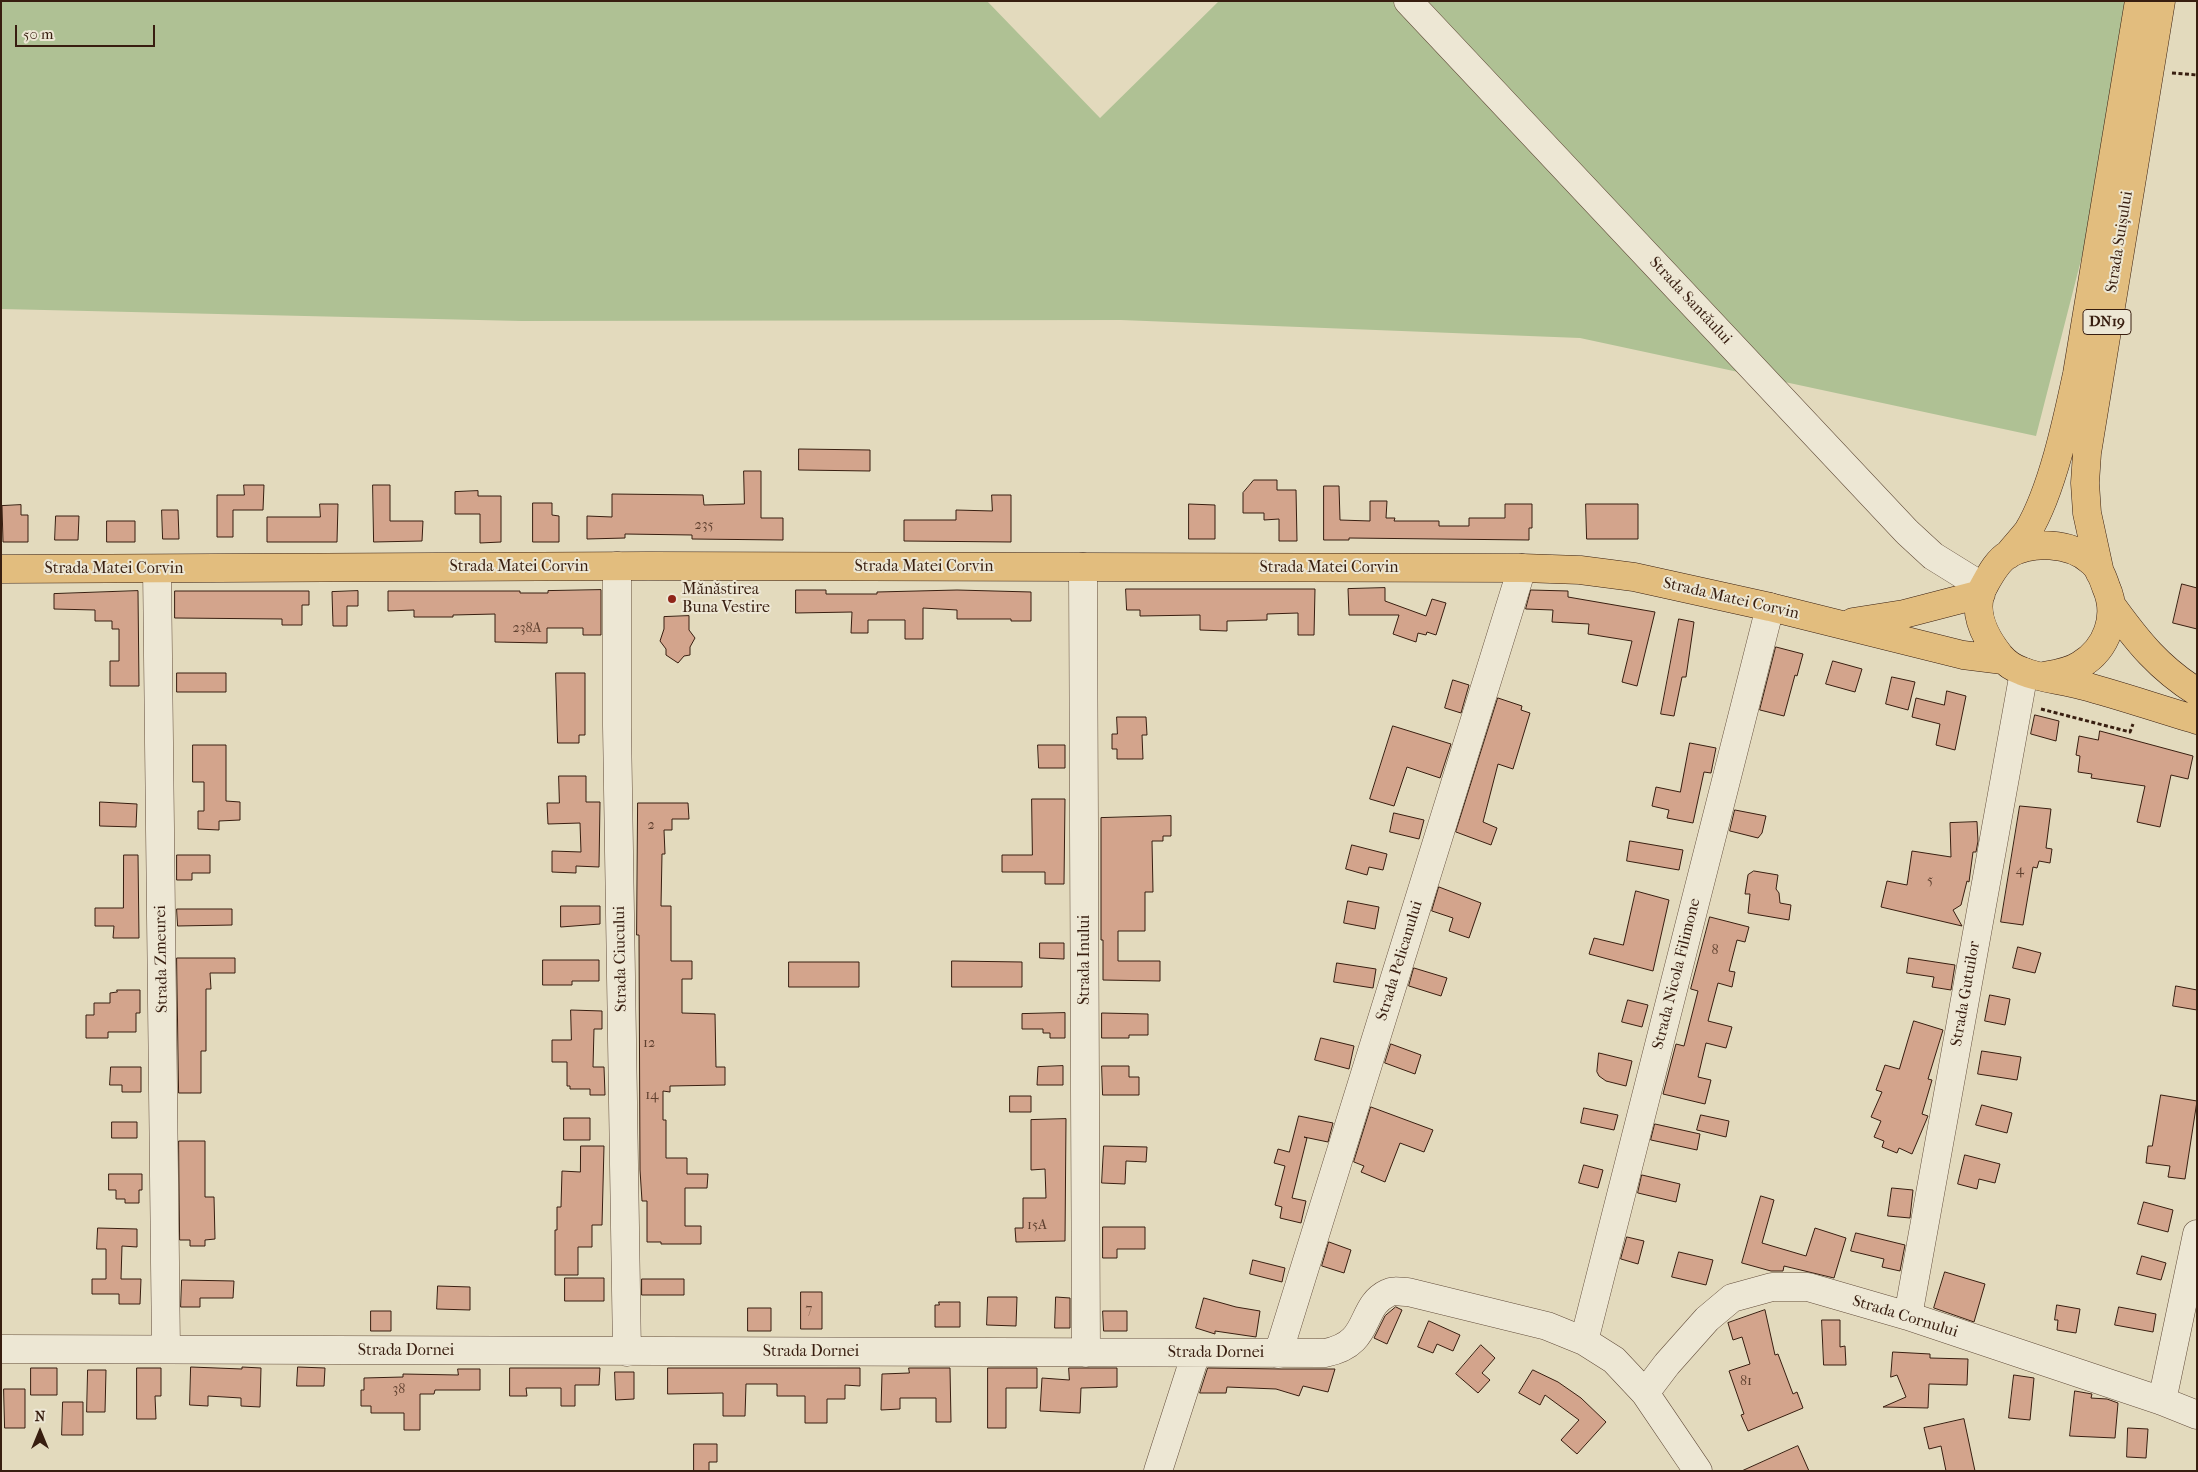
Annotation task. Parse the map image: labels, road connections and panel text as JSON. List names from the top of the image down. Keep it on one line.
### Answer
{"streets":{"main road":["Strada Suișului","DN19","Strada Matei Corvin"],"street":["Strada Santăului","Strada Zmeurei","Strada Ciucului","Strada Inului","Strada Pelicanului","Strada Nicola Filimone","Strada Gutuilor","Strada Cornului","Strada Dornei"]},"crossings":[["Strada Suișului","Strada Santăului"],["Strada Suișului","DN19"],["Strada Suișului","Strada Matei Corvin"],["Strada Suișului","Strada Gutuilor"],["Strada Santăului","DN19"],["Strada Santăului","Strada Matei Corvin"],["Strada Santăului","Strada Gutuilor"],["DN19","Strada Matei Corvin"],["DN19","Strada Gutuilor"],["Strada Matei Corvin","Strada Zmeurei"],["Strada Matei Corvin","Strada Ciucului"],["Strada Matei Corvin","Strada Inului"],["Strada Matei Corvin","Strada Pelicanului"],["Strada Matei Corvin","Strada Nicola Filimone"],["Strada Matei Corvin","Strada Gutuilor"],["Strada Zmeurei","Strada Dornei"],["Strada Ciucului","Strada Dornei"],["Strada Inului","Strada Dornei"],["Strada Pelicanului","Strada Dornei"],["Strada Nicola Filimone","Strada Dornei"],["Strada Gutuilor","Strada Cornului"],["Strada Cornului","Strada Dornei"]],"places":["Mănăstirea Buna Vestire"],"house_numbers":["235","238A","2","4","5","8","12","14","15A","7","81","38"],"scale_bar":"50 m","north":"top"}
